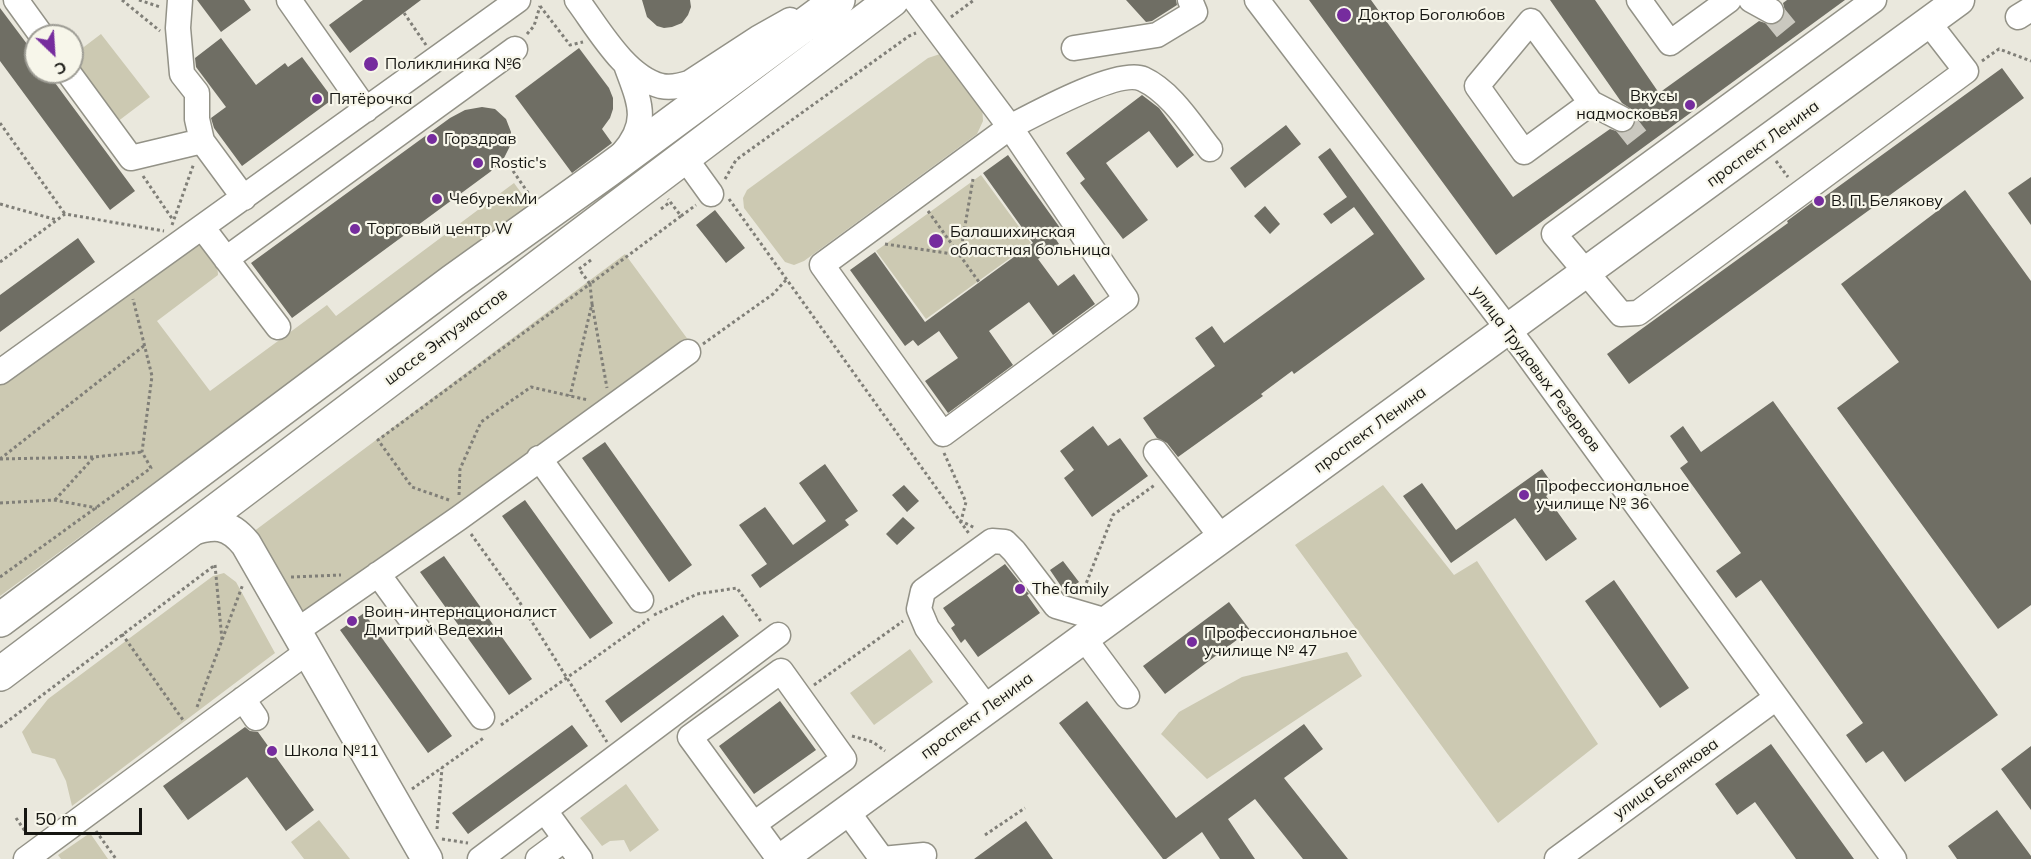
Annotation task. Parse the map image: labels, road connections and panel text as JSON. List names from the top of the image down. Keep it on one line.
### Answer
{"streets":{"highway":["шоссе Энтузиастов"],"main road":["проспект Ленина"],"street":["улица Трудовых Резервов","улица Белякова"]},"crossings":[["проспект Ленина","улица Трудовых Резервов"],["улица Трудовых Резервов","улица Белякова"]],"places":["Доктор Боголюбов","Поликлиника №6","Пятёрочка","Вкусы надмосковья","Горздрав","Rostic's","ЧебурекМи","В. П. Белякову","Торговый центр W","Балашихинская областная больница","Профессиональное училище № 36","The family","Воин-интернационалист Дмитрий Ведехин","Профессиональное училище № 47","Школа №11"],"scale_bar":"50 m","north":"bottom right"}
